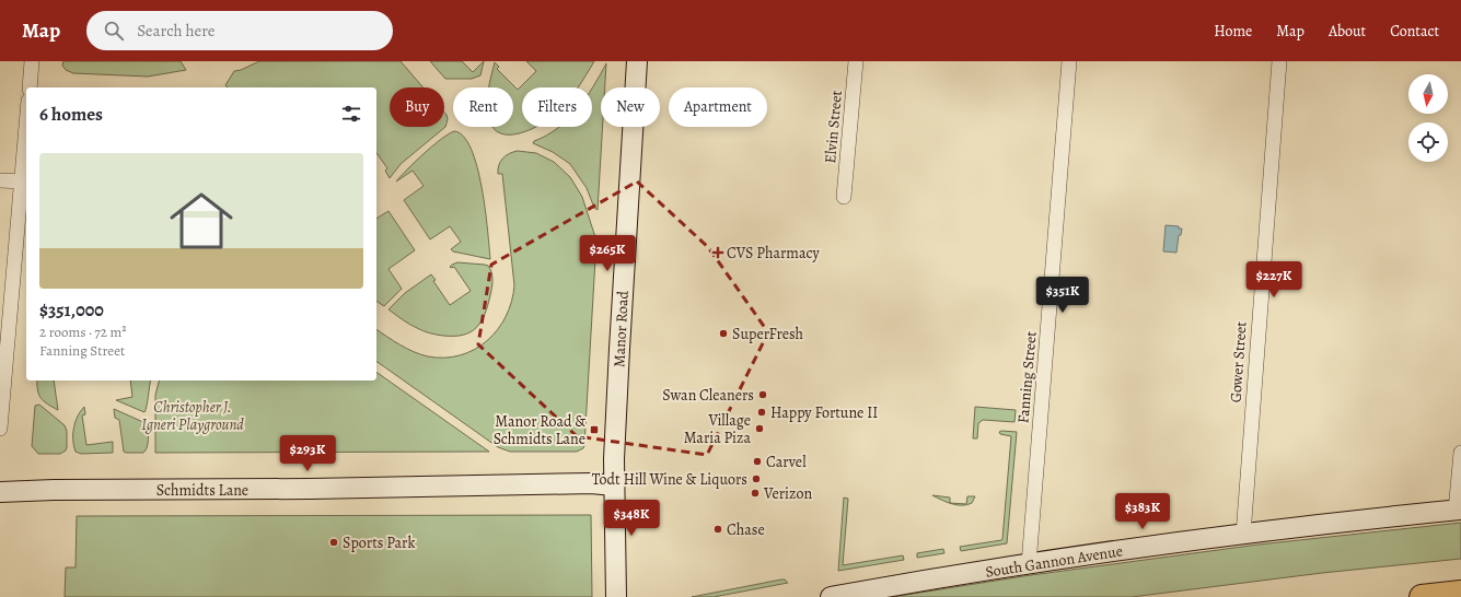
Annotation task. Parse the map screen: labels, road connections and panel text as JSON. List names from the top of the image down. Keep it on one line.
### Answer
{"streets":{"street":["Elvin Street","Manor Road","Gower Street","Fanning Street","Schmidts Lane","South Gannon Avenue"]},"crossings":[["Manor Road","Schmidts Lane"],["Gower Street","South Gannon Avenue"],["Fanning Street","South Gannon Avenue"]],"parks":["Christopher J. Igneri Playground"],"places":{"health":["CVS Pharmacy"],"other":["SuperFresh","Swan Cleaners","Happy Fortune II","Village Maria Piza","Carvel","Todt Hill Wine & Liquors","Verizon","Chase","Sports Park"],"transit":["Manor Road & Schmidts Lane"]},"north":"bottom","page":{"header":"Map","search":"Search here","nav":["Home","Map","About","Contact"],"chip":["Buy","Rent","Filters","New","Apartment"],"heading":"6 homes","list":[{"name":"$351,000","note":"2 rooms · 72 m² · Fanning Street"}],"price":["$265K","$227K","$351K","$293K","$383K","$348K"]}}
